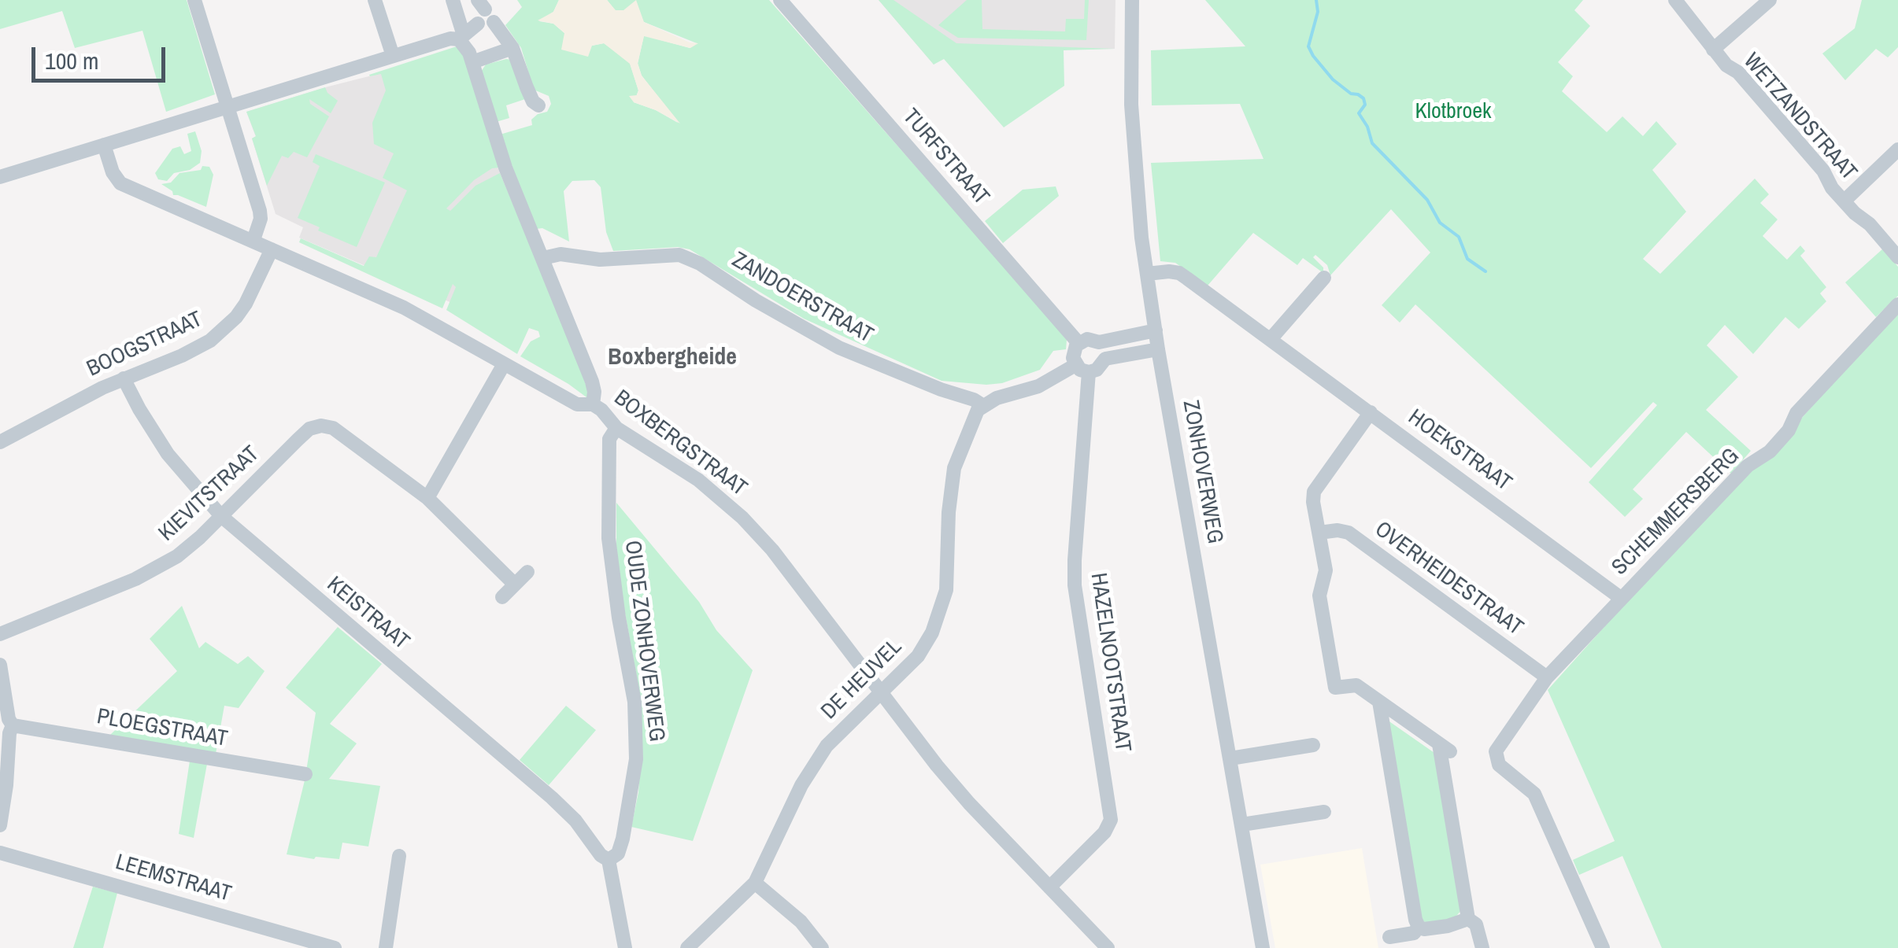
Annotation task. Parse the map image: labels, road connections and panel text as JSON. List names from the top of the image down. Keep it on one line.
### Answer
{"streets":{"street":["WETZANDSTRAAT","TURFSTRAAT","ZANDOERSTRAAT","BOOGSTRAAT","BOXBERGSTRAAT","HOEKSTRAAT","ZONHOVERWEG","KIEVITSTRAAT","SCHEMMERSBERG","OVERHEIDESTRAAT","KEISTRAAT","OUDE ZONHOVERWEG","HAZELNOOTSTRAAT","DE HEUVEL","PLOEGSTRAAT","LEEMSTRAAT"]},"crossings":[["TURFSTRAAT","HAZELNOOTSTRAAT"],["ZANDOERSTRAAT","DE HEUVEL"],["BOOGSTRAAT","BOXBERGSTRAAT"],["BOOGSTRAAT","KEISTRAAT"],["BOXBERGSTRAAT","OUDE ZONHOVERWEG"],["BOXBERGSTRAAT","HAZELNOOTSTRAAT"],["BOXBERGSTRAAT","DE HEUVEL"],["HOEKSTRAAT","ZONHOVERWEG"],["HOEKSTRAAT","SCHEMMERSBERG"],["KIEVITSTRAAT","KEISTRAAT"],["SCHEMMERSBERG","OVERHEIDESTRAAT"],["KEISTRAAT","OUDE ZONHOVERWEG"]],"districts":["Boxbergheide"],"parks":["Klotbroek"],"scale_bar":"100 m"}
